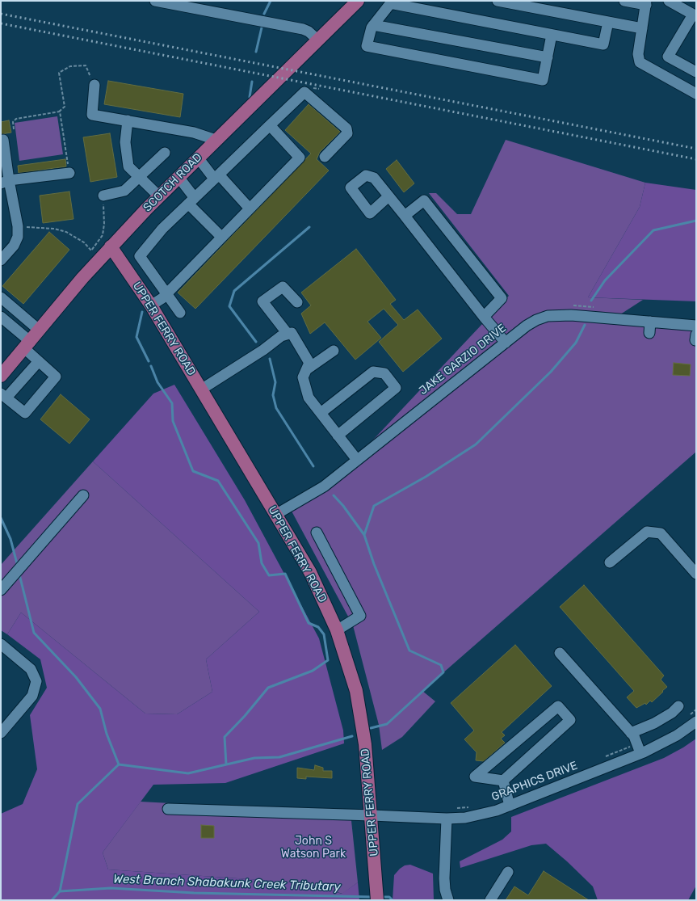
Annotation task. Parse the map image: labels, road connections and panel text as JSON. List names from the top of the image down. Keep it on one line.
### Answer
{"streets":{"main road":["SCOTCH ROAD","UPPER FERRY ROAD"],"street":["JAKE GARZIO DRIVE","GRAPHICS DRIVE"]},"crossings":[["SCOTCH ROAD","UPPER FERRY ROAD"],["UPPER FERRY ROAD","JAKE GARZIO DRIVE"],["UPPER FERRY ROAD","GRAPHICS DRIVE"]],"water":["West Branch Shabakunk Creek Tributary"],"parks":["John S Watson Park"]}
